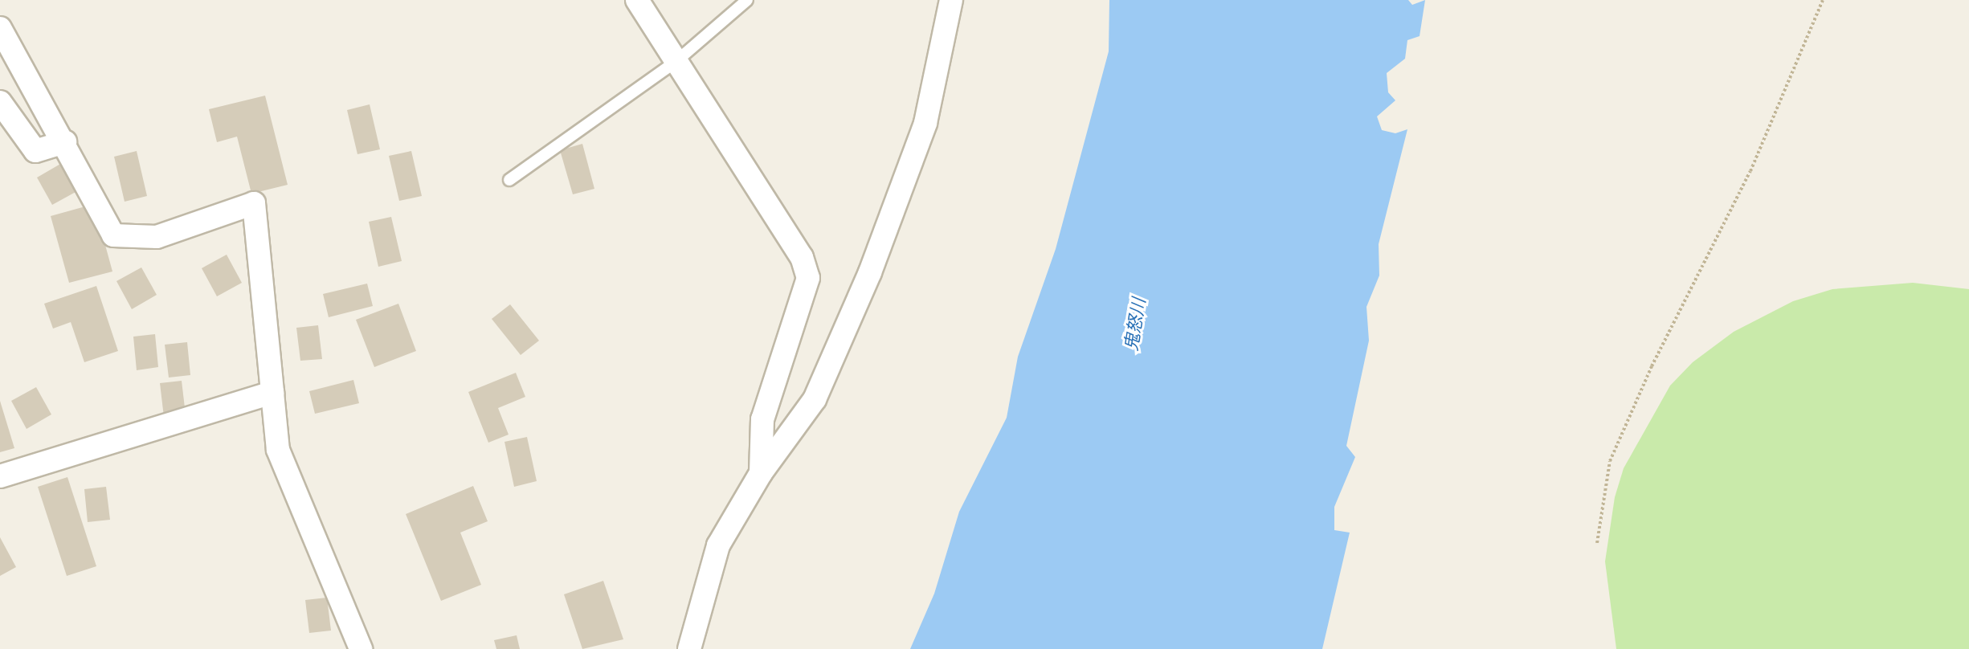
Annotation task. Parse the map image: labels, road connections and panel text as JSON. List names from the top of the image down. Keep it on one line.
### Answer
{"water":["鬼怒川"]}
